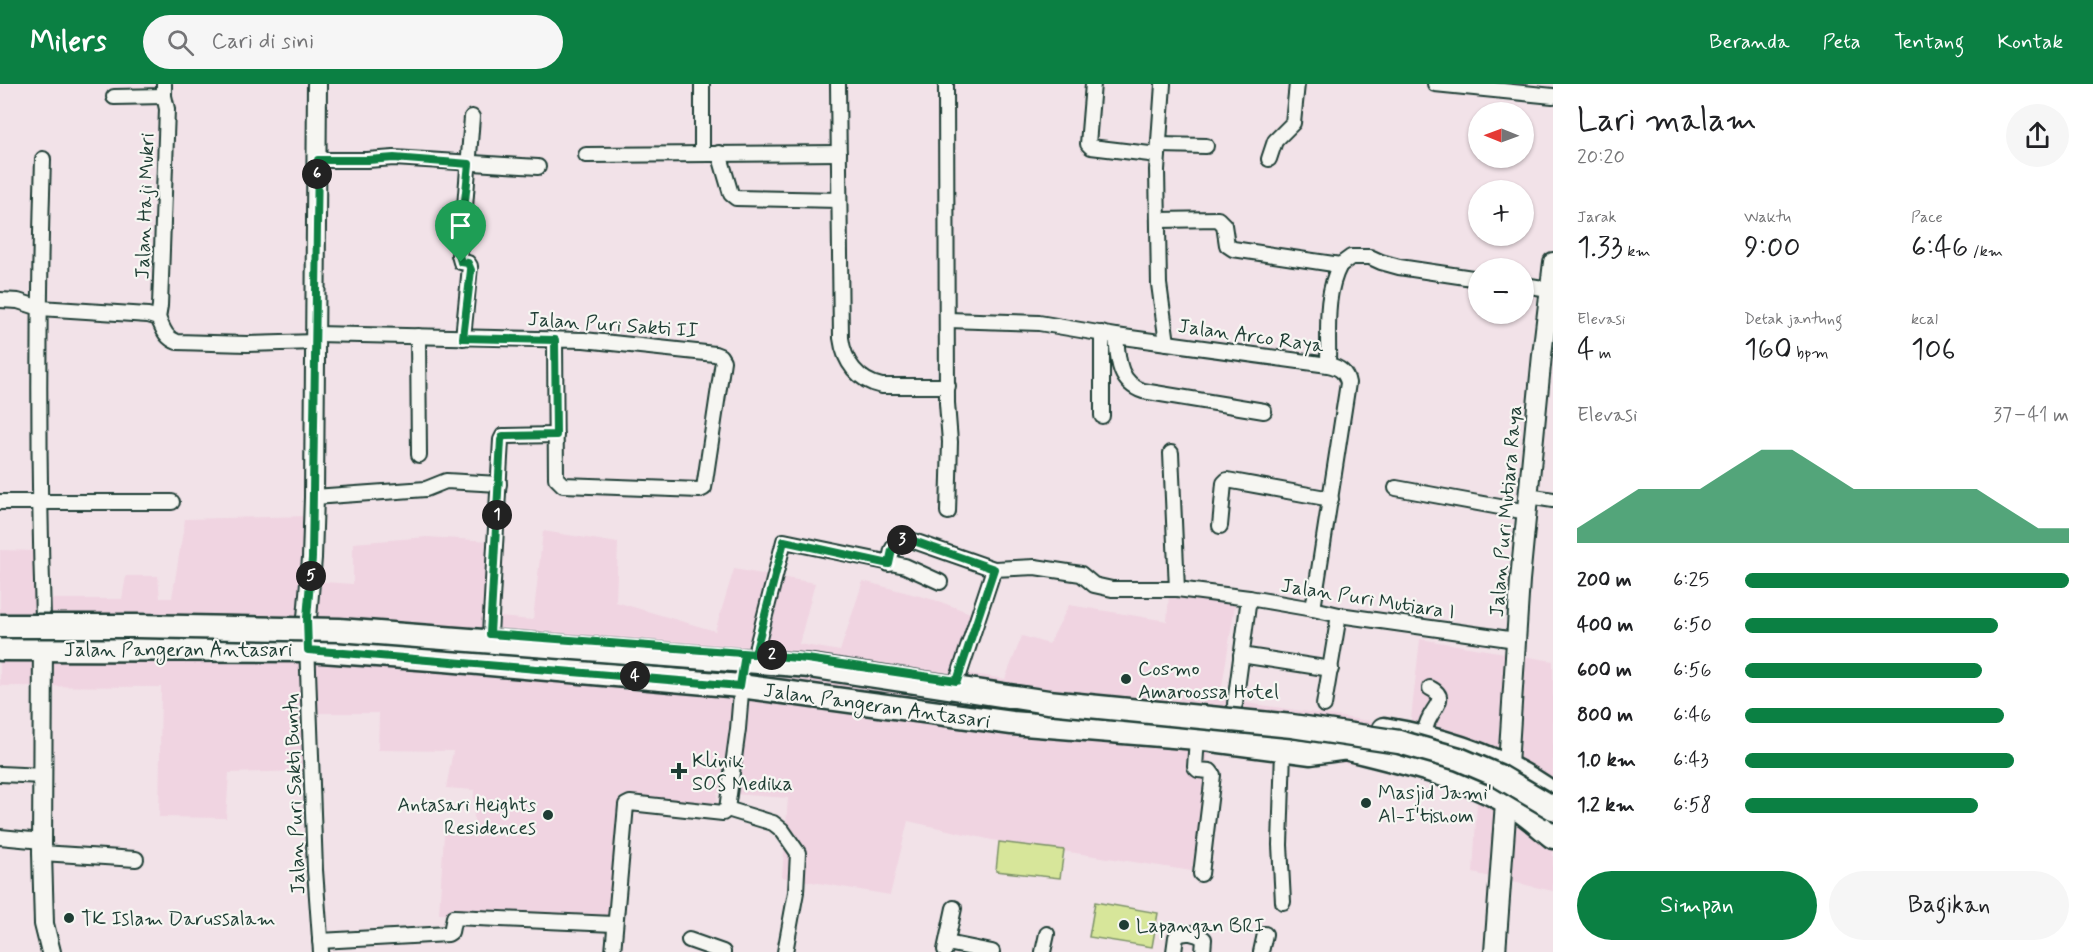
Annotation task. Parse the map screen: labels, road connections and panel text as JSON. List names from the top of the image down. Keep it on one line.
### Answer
{"streets":{"main road":["Jalan Pangeran Antasari"],"street":["Jalan Haji Mukri","Jalan Puri Sakti II","Jalan Arco Raya","Jalan Puri Mutiara Raya","Jalan Puri Mutiara I","Jalan Puri Sakti Buntu"]},"crossings":[["Jalan Haji Mukri","Jalan Puri Sakti II"],["Jalan Arco Raya","Jalan Puri Mutiara I"],["Jalan Puri Mutiara Raya","Jalan Puri Mutiara I"],["Jalan Puri Mutiara Raya","Jalan Pangeran Antasari"],["Jalan Pangeran Antasari","Jalan Puri Sakti Buntu"]],"places":{"other":["Cosmo Amaroossa Hotel","Masjid Jami' Al-I'tishom","Antasari Heights Residences","TK Islam Darussalam","Lapangan BRI"],"health":["Klinik SOS Medika"]},"north":"left","page":{"header":"Milers","search":"Cari di sini","nav":["Beranda","Peta","Tentang","Kontak"],"heading":["Lari malam","20:20"],"map_buttons":["+","−"],"pins":["6","1","3","5","2","4"],"stats":[["Jarak","1.33 km"],["Waktu","9:00"],["Pace","6:46 /km"],["Elevasi","4 m"],["Detak jantung","160 bpm"],["kcal","106"]],"chart":["Elevasi","37–41 m"],"list":[{"name":"200 m","note":"6:25"},{"name":"400 m","note":"6:50"},{"name":"600 m","note":"6:56"},{"name":"800 m","note":"6:46"},{"name":"1.0 km","note":"6:43"},{"name":"1.2 km","note":"6:58"}],"buttons":["Simpan","Bagikan"]}}
